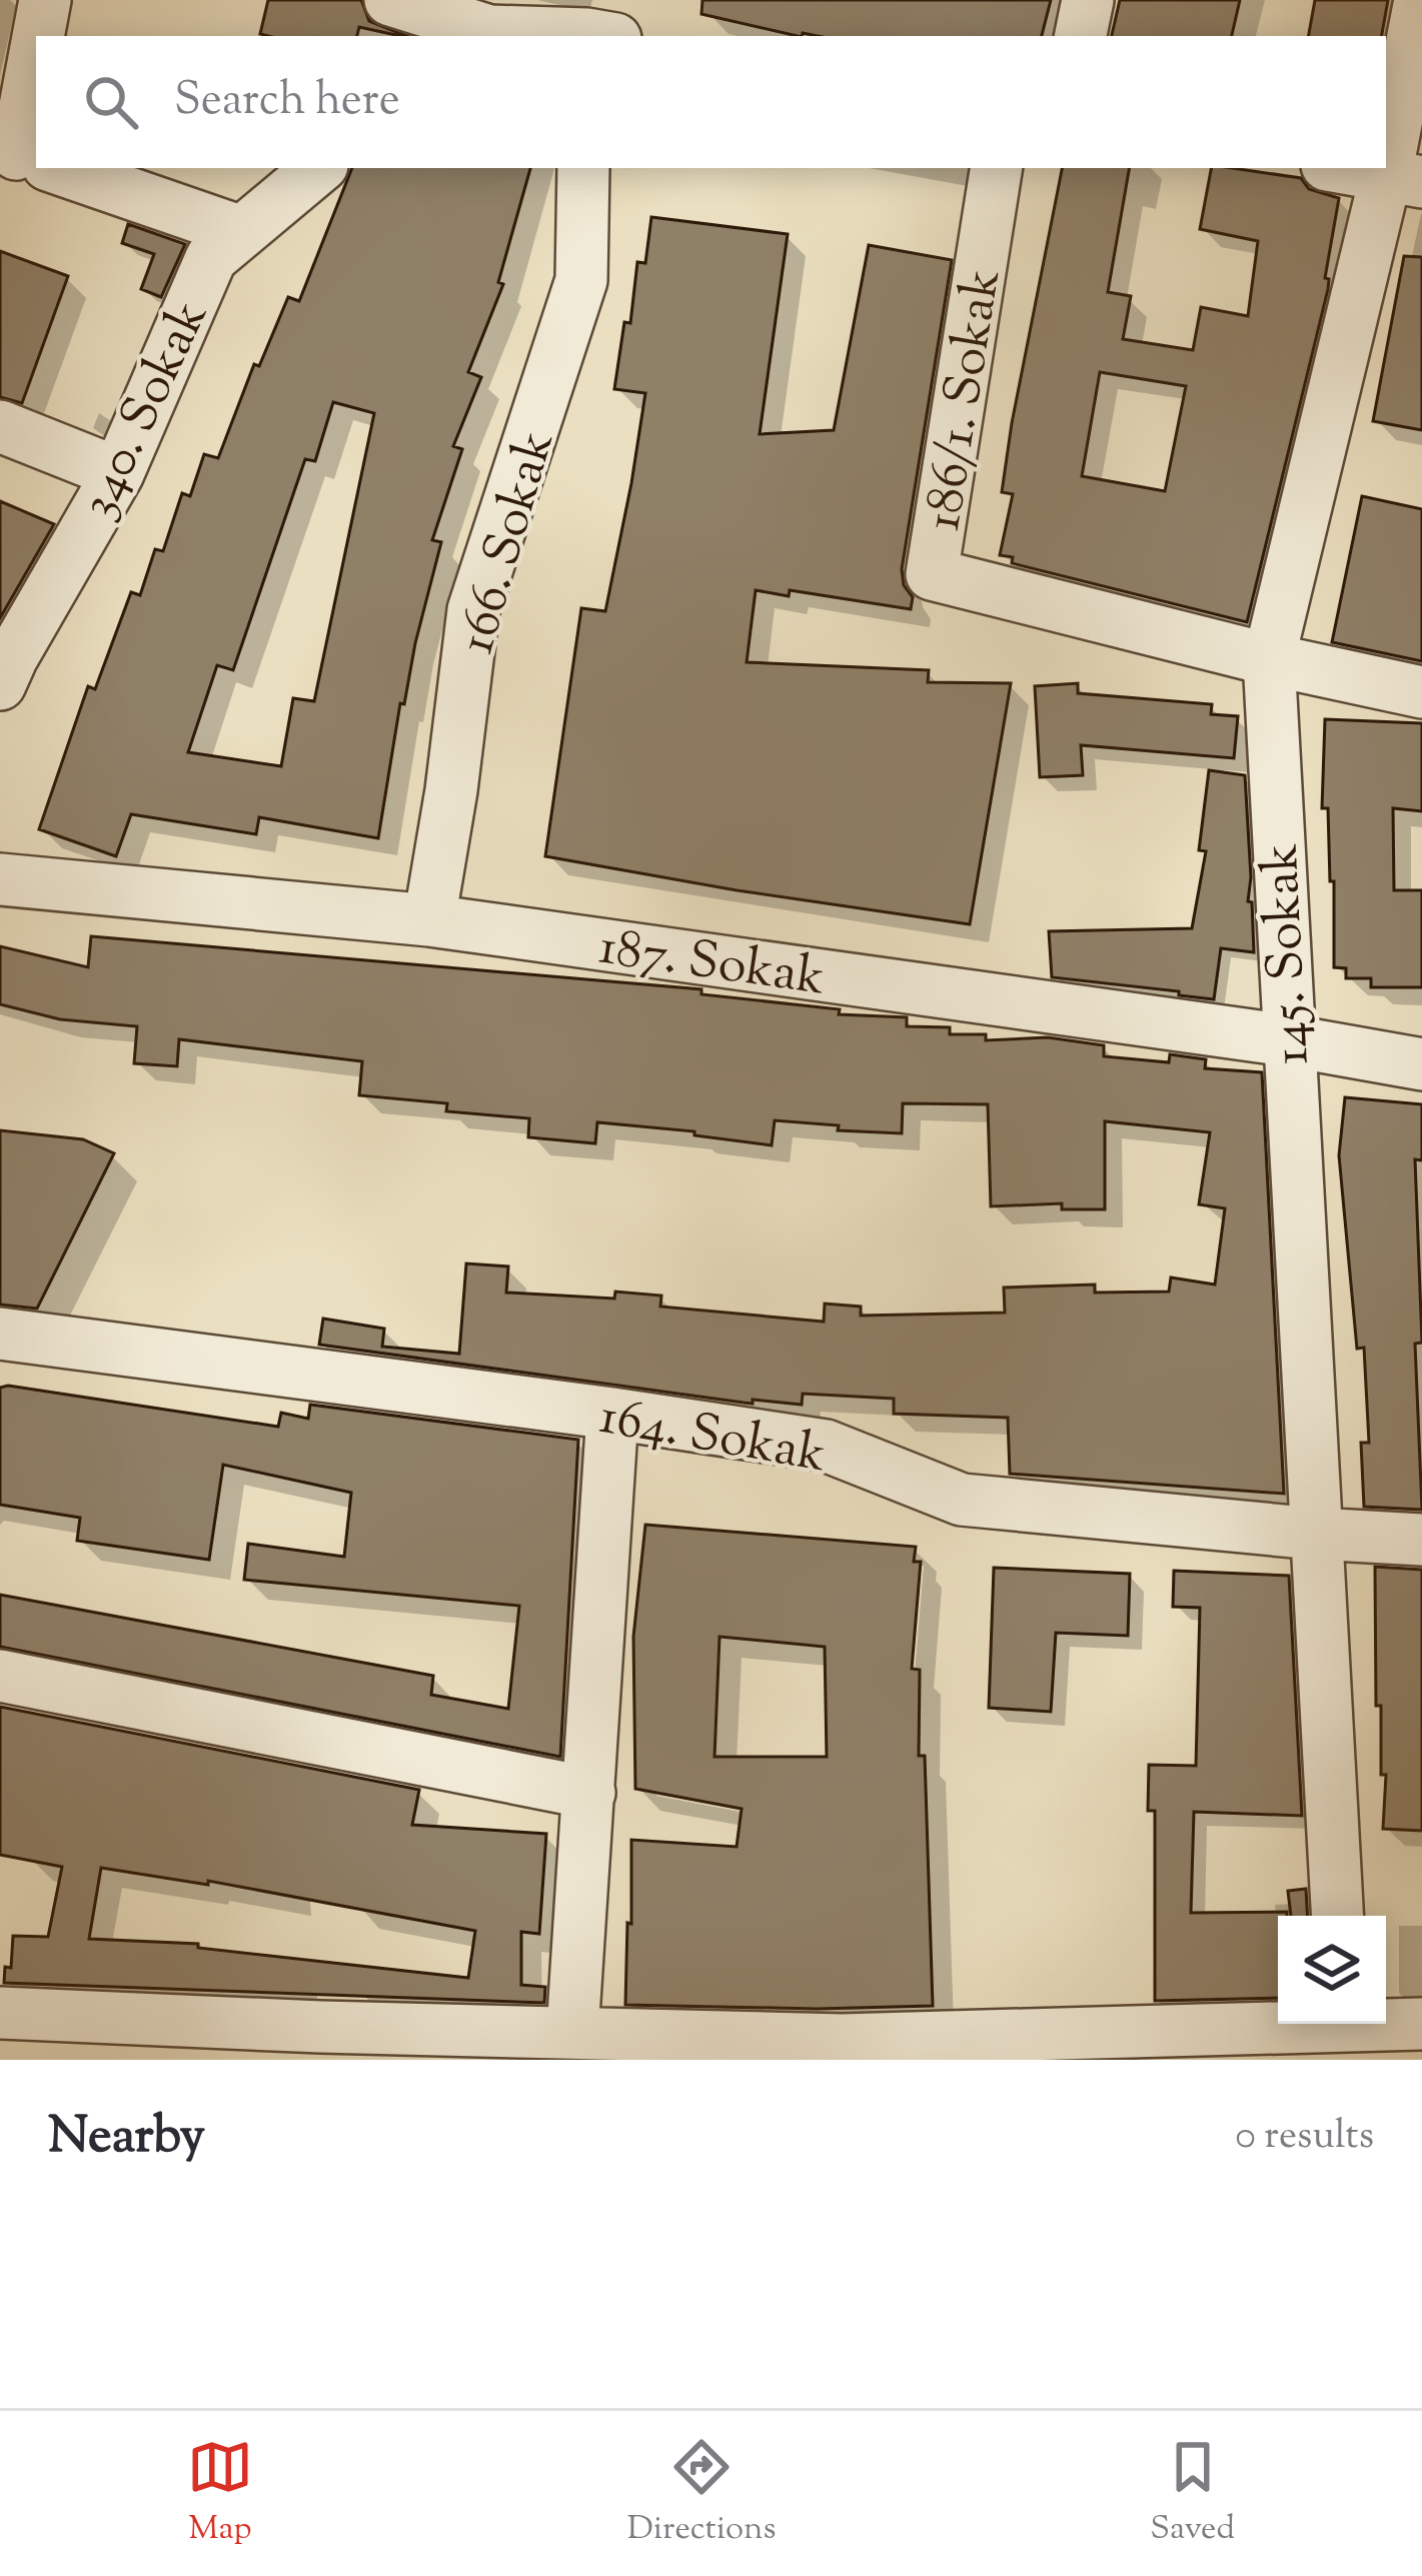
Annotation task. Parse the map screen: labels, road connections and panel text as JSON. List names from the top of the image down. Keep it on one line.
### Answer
{"streets":{"street":["186/1. Sokak","340. Sokak","166. Sokak","145. Sokak","187. Sokak","164. Sokak"]},"crossings":[["186/1. Sokak","145. Sokak"],["166. Sokak","187. Sokak"],["145. Sokak","187. Sokak"],["145. Sokak","164. Sokak"]],"page":{"search":"Search here","heading":["Nearby","0 results"],"nav":["Map","Directions","Saved"]}}
